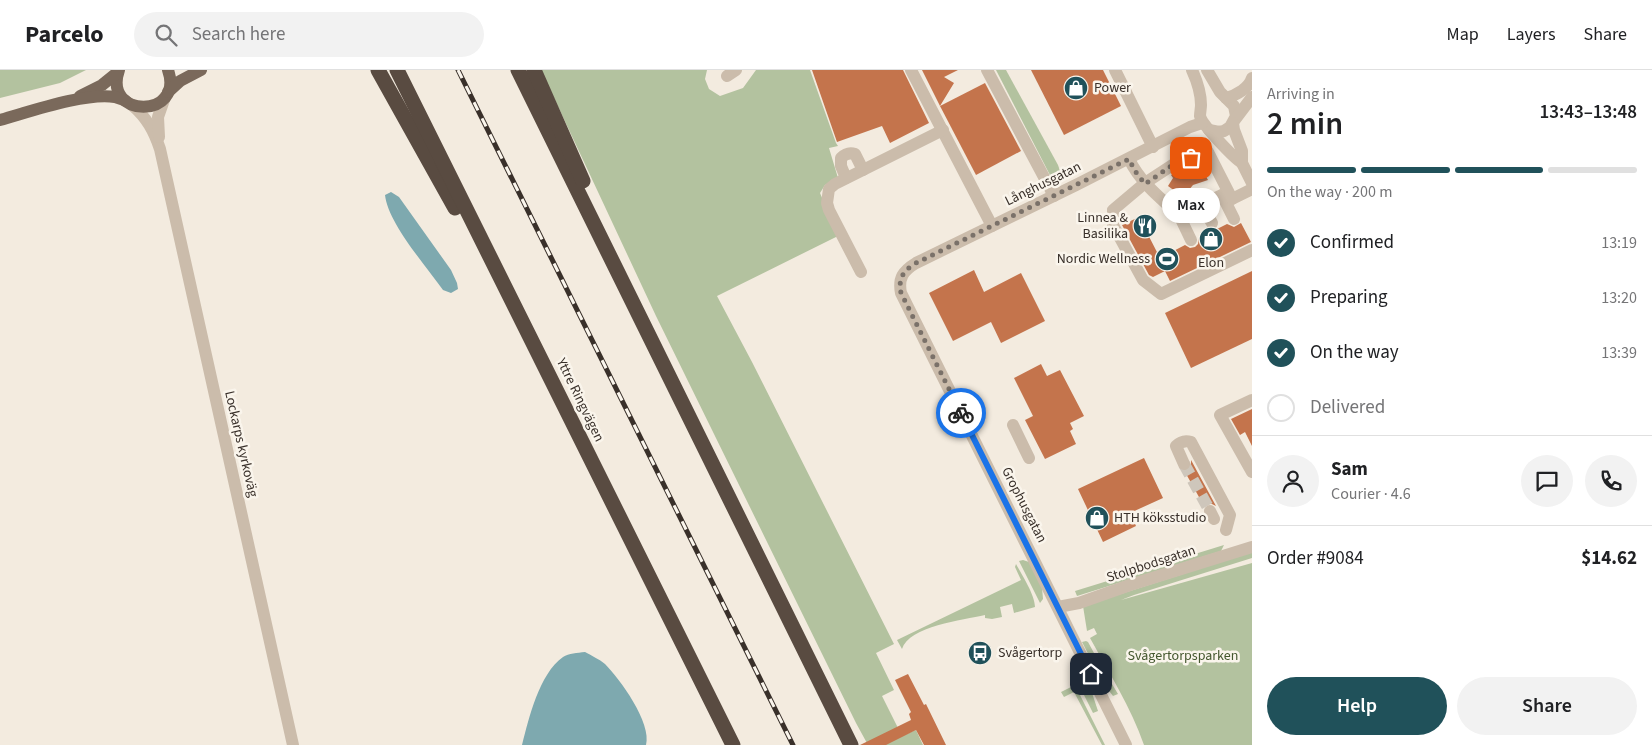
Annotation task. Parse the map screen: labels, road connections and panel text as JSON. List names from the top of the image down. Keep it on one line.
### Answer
{"streets":{"highway":["Yttre Ringvägen"],"street":["Långhusgatan","Lockarps kyrkoväg","Grophusgatan","Stolpbodsgatan"]},"crossings":[["Långhusgatan","Grophusgatan"],["Grophusgatan","Stolpbodsgatan"]],"parks":["Svågertorpsparken"],"places":{"shop":["Power","Elon","HTH köksstudio"],"other":["Max"],"restaurant":["Linnea & Basilika"],"sports":["Nordic Wellness"],"bus stop":["Svågertorp"]},"page":{"header":"Parcelo","search":"Search here","nav":["Map","Layers","Share"],"heading":["2 min","Arriving in","13:43–13:48"],"panel":["Sam","Courier · 4.6","Order #9084","$14.62"],"bar":"On the way · 200 m","bubble":"Max","list":[["Confirmed","13:19"],["Preparing","13:20"],["On the way","13:39"],"Delivered"],"buttons":["Help","Share"]}}
